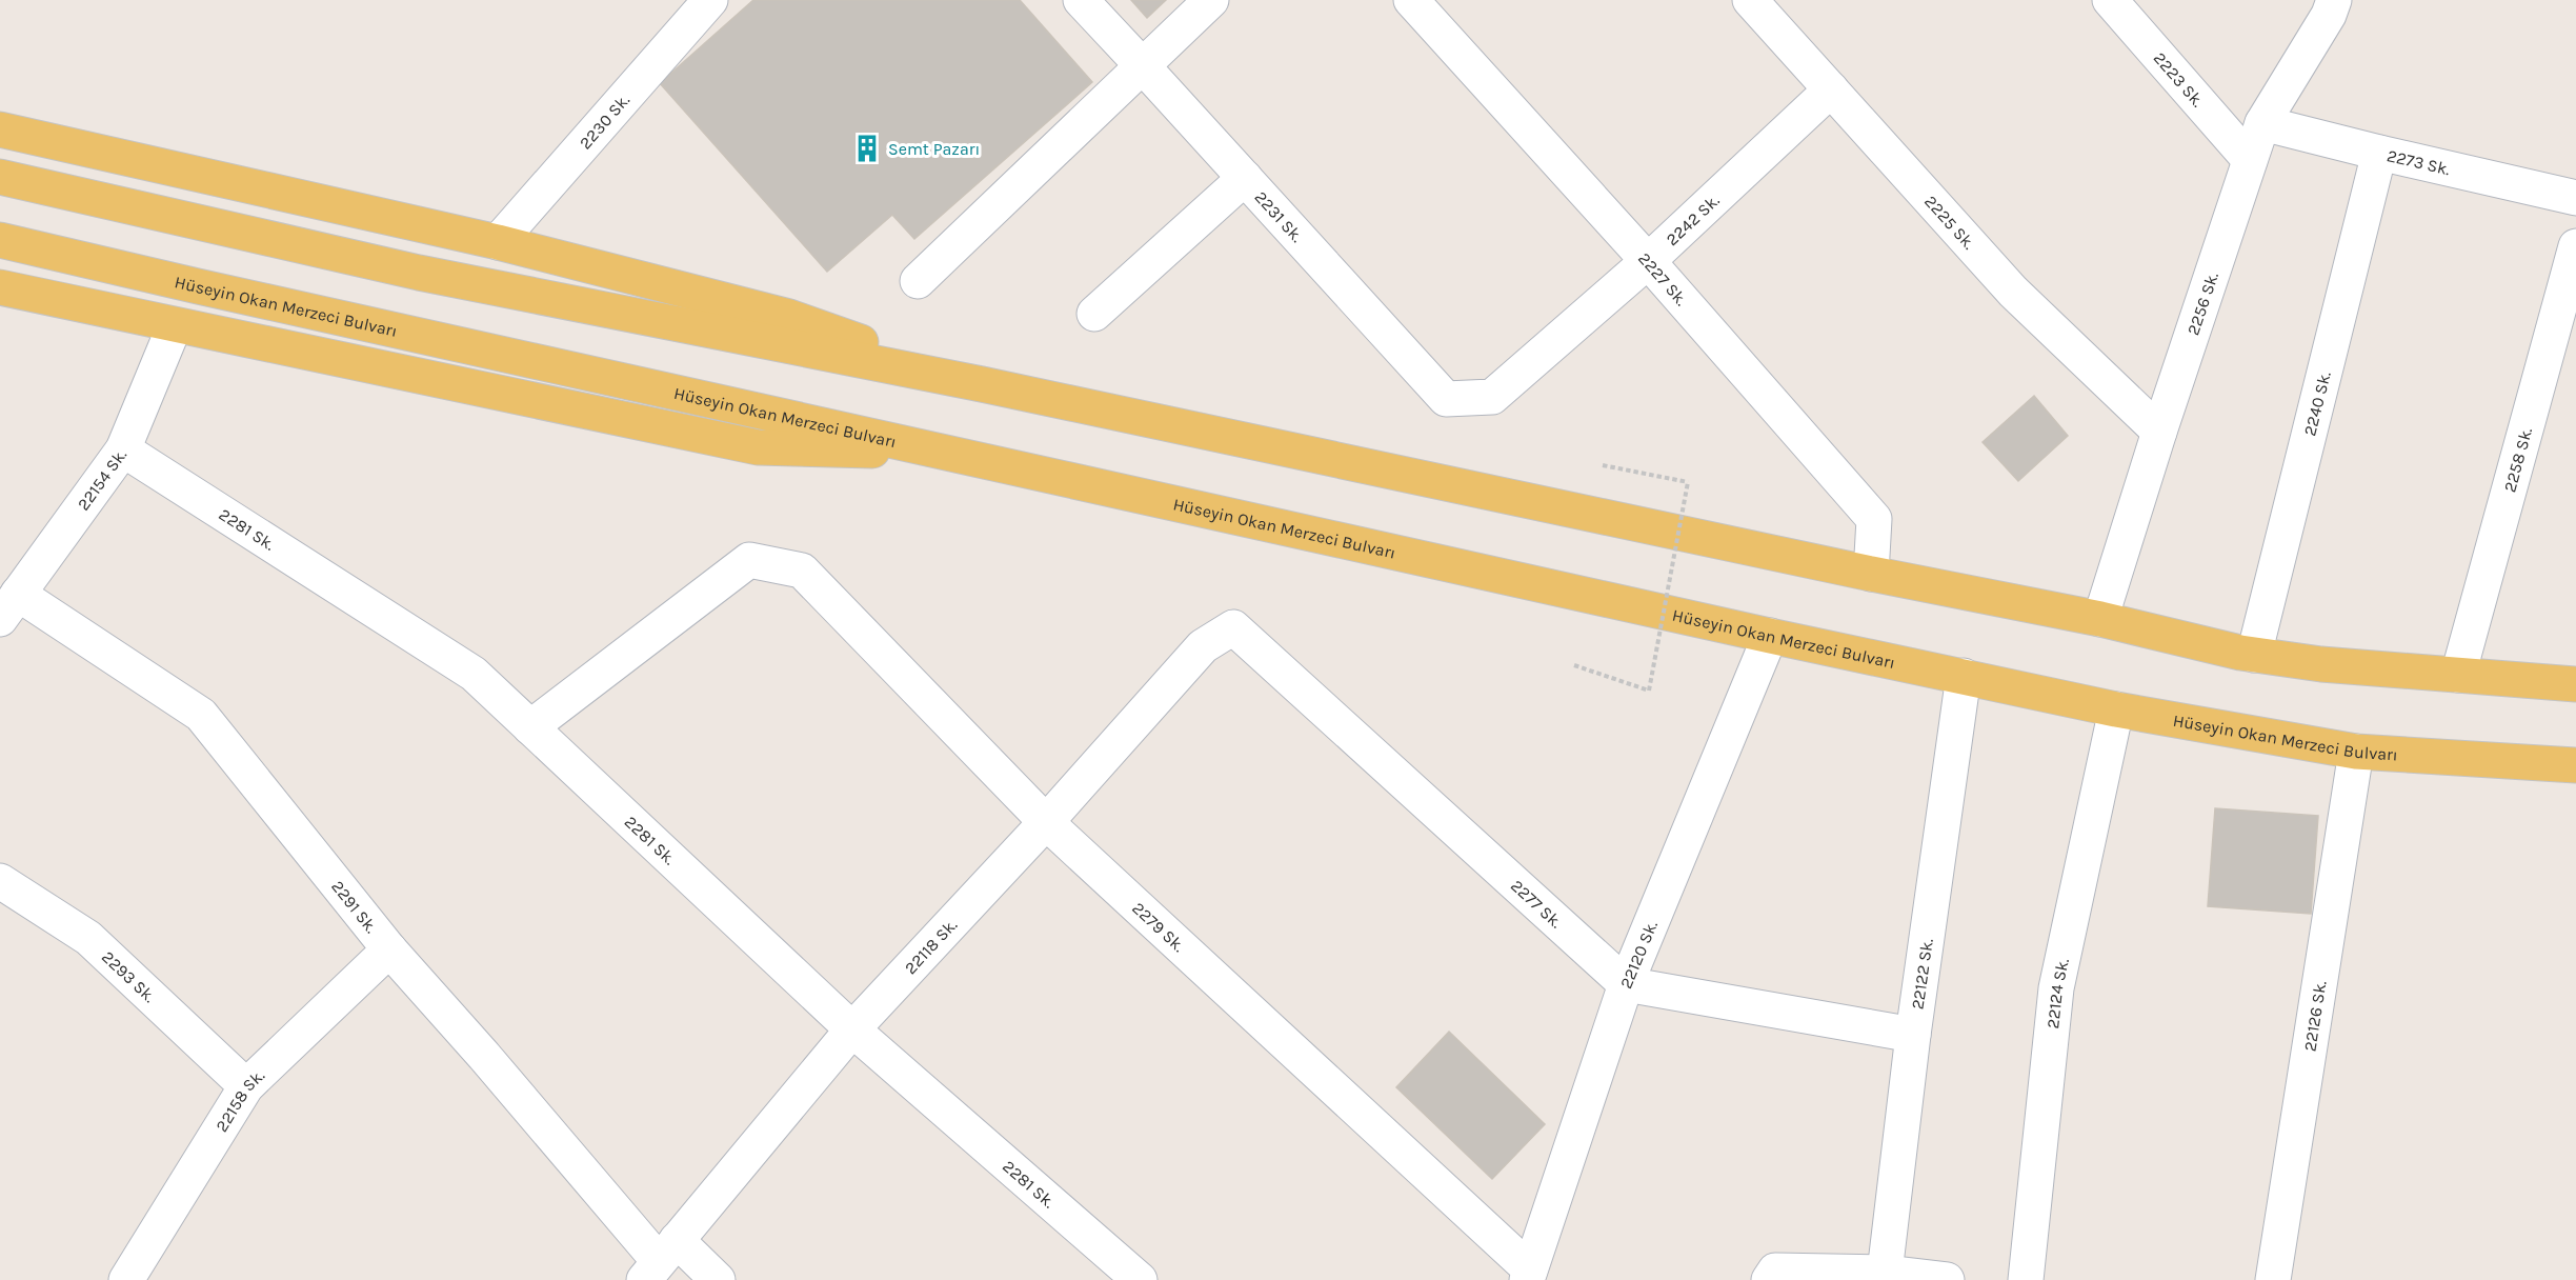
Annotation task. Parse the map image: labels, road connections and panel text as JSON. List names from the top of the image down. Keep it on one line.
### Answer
{"streets":{"main road":["Hüseyin Okan Merzeci Bulvarı"],"street":["2223 Sk.","2230 Sk.","2273 Sk.","2231 Sk.","2242 Sk.","2225 Sk.","2227 Sk.","2256 Sk.","2240 Sk.","2258 Sk.","22154 Sk.","2281 Sk.","2277 Sk.","2291 Sk.","2279 Sk.","22118 Sk.","22120 Sk.","22122 Sk.","2293 Sk.","22124 Sk.","22126 Sk.","22158 Sk."]},"crossings":[["2223 Sk.","2256 Sk."],["2273 Sk.","2256 Sk."],["2273 Sk.","2240 Sk."],["2231 Sk.","2242 Sk."],["2242 Sk.","2225 Sk."],["2242 Sk.","2227 Sk."],["2225 Sk.","2256 Sk."],["Hüseyin Okan Merzeci Bulvarı","22120 Sk."],["Hüseyin Okan Merzeci Bulvarı","22122 Sk."],["Hüseyin Okan Merzeci Bulvarı","22124 Sk."],["Hüseyin Okan Merzeci Bulvarı","22126 Sk."],["22154 Sk.","2281 Sk."],["22154 Sk.","2291 Sk."],["2281 Sk.","2279 Sk."],["2281 Sk.","22118 Sk."],["2277 Sk.","22118 Sk."],["2277 Sk.","22120 Sk."],["2291 Sk.","22118 Sk."],["2291 Sk.","22158 Sk."],["2279 Sk.","22118 Sk."],["2279 Sk.","22120 Sk."],["2293 Sk.","22158 Sk."]],"places":{"building":["Semt Pazarı"]}}
